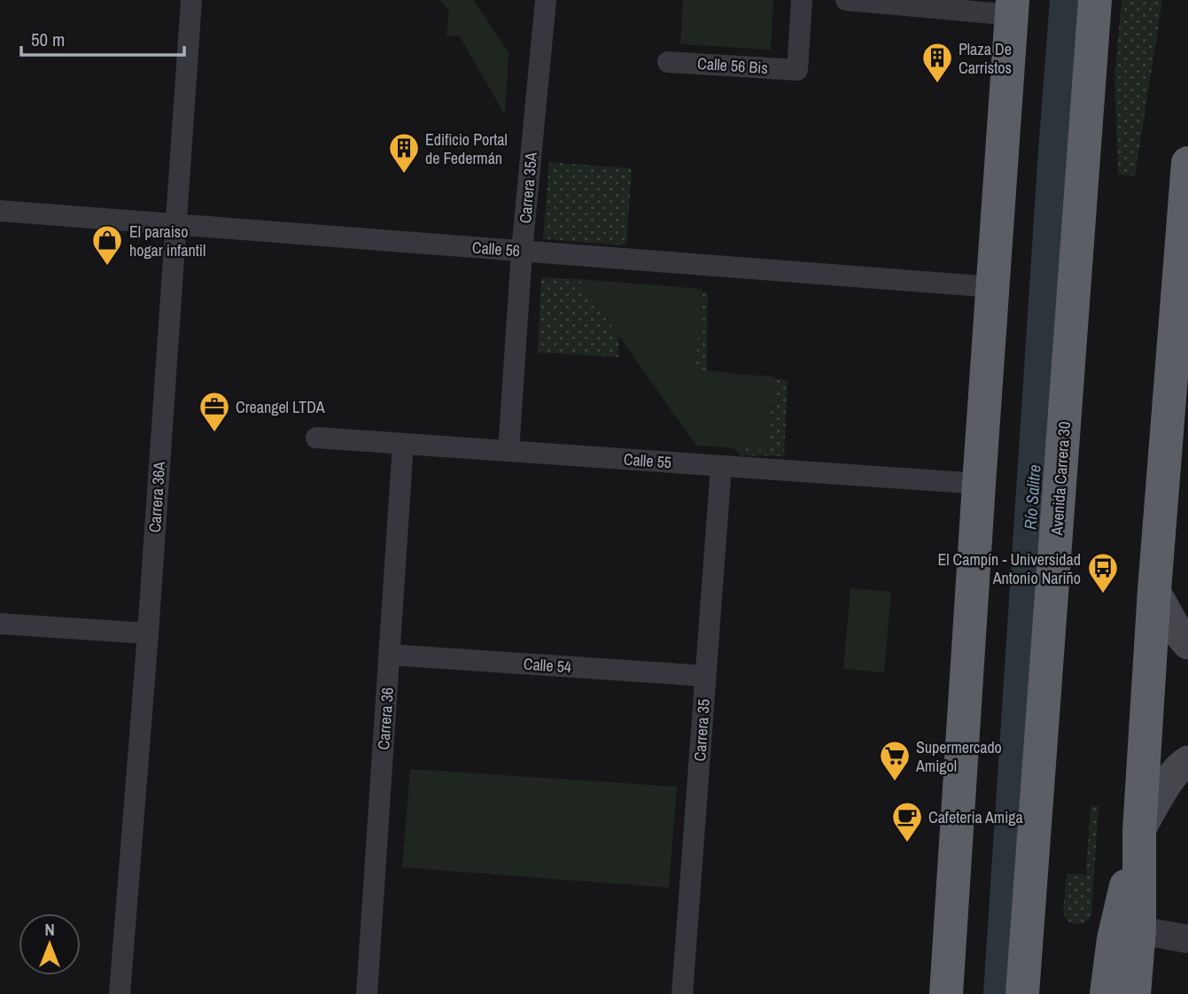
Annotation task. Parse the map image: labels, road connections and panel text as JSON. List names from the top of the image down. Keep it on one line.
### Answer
{"streets":{"highway":["Avenida Carrera 30"],"street":["Calle 56 Bis","Carrera 35A","Calle 56","Calle 55","Carrera 36A","Calle 54","Carrera 36","Carrera 35"]},"crossings":[["Carrera 35A","Calle 56"],["Carrera 35A","Calle 55"],["Calle 56","Carrera 36A"],["Calle 55","Carrera 36"],["Calle 55","Carrera 35"],["Calle 54","Carrera 36"],["Calle 54","Carrera 35"]],"water":["Río Salitre"],"places":{"building":["Plaza De Carristos","Edificio Portal de Federmán"],"shop":["El paraiso hogar infantil"],"office":["Creangel LTDA"],"bus stop":["El Campín - Universidad Antonio Nariño"],"supermarket":["Supermercado Amigol"],"cafe":["Cafeteria Amiga"]},"scale_bar":"50 m","north":"top"}
